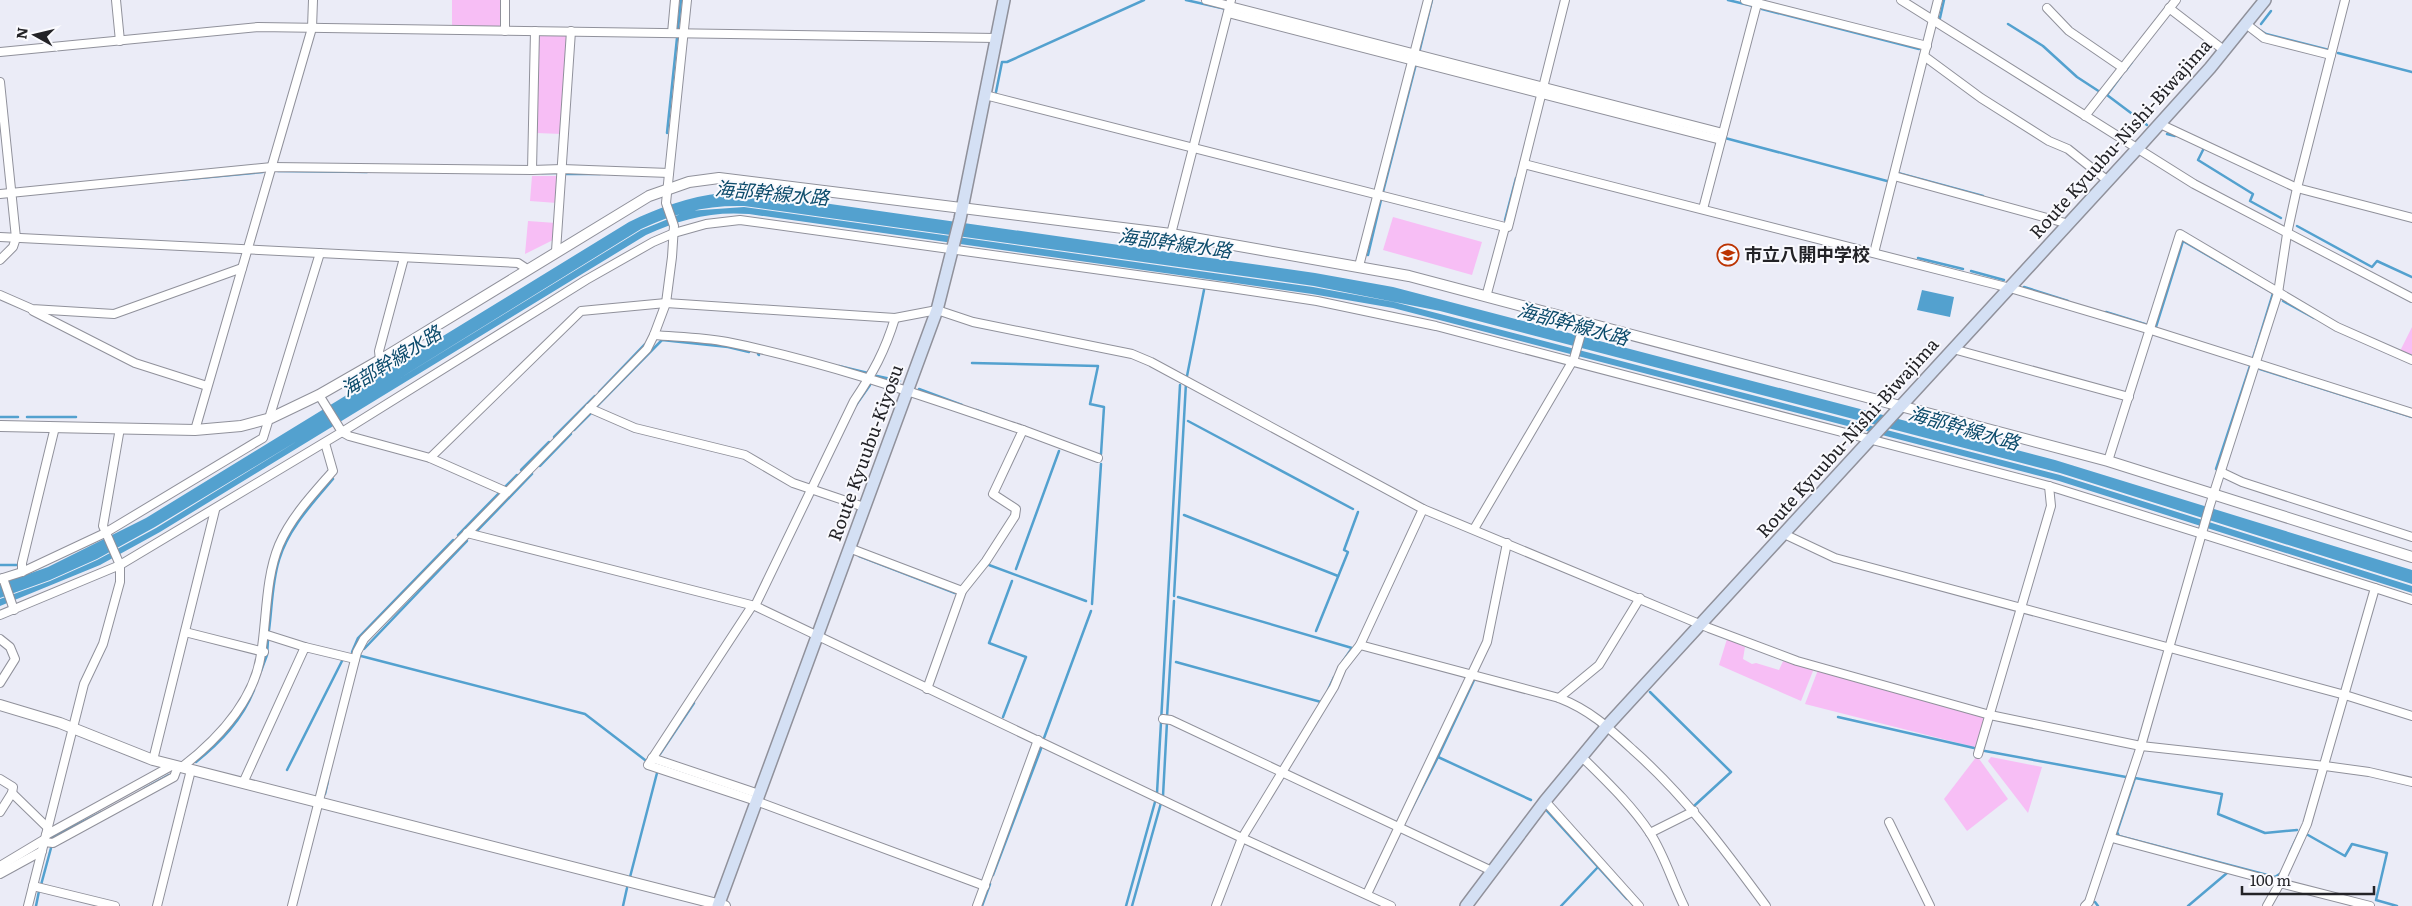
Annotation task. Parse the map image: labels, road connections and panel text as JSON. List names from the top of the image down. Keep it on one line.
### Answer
{"streets":{"main road":["Route Kyuubu-Nishi-Biwajima","Route Kyuubu-Kiyosu"]},"water":["海部幹線水路"],"places":{"school or university":["市立八開中学校"]},"scale_bar":"100 m","north":"left"}
